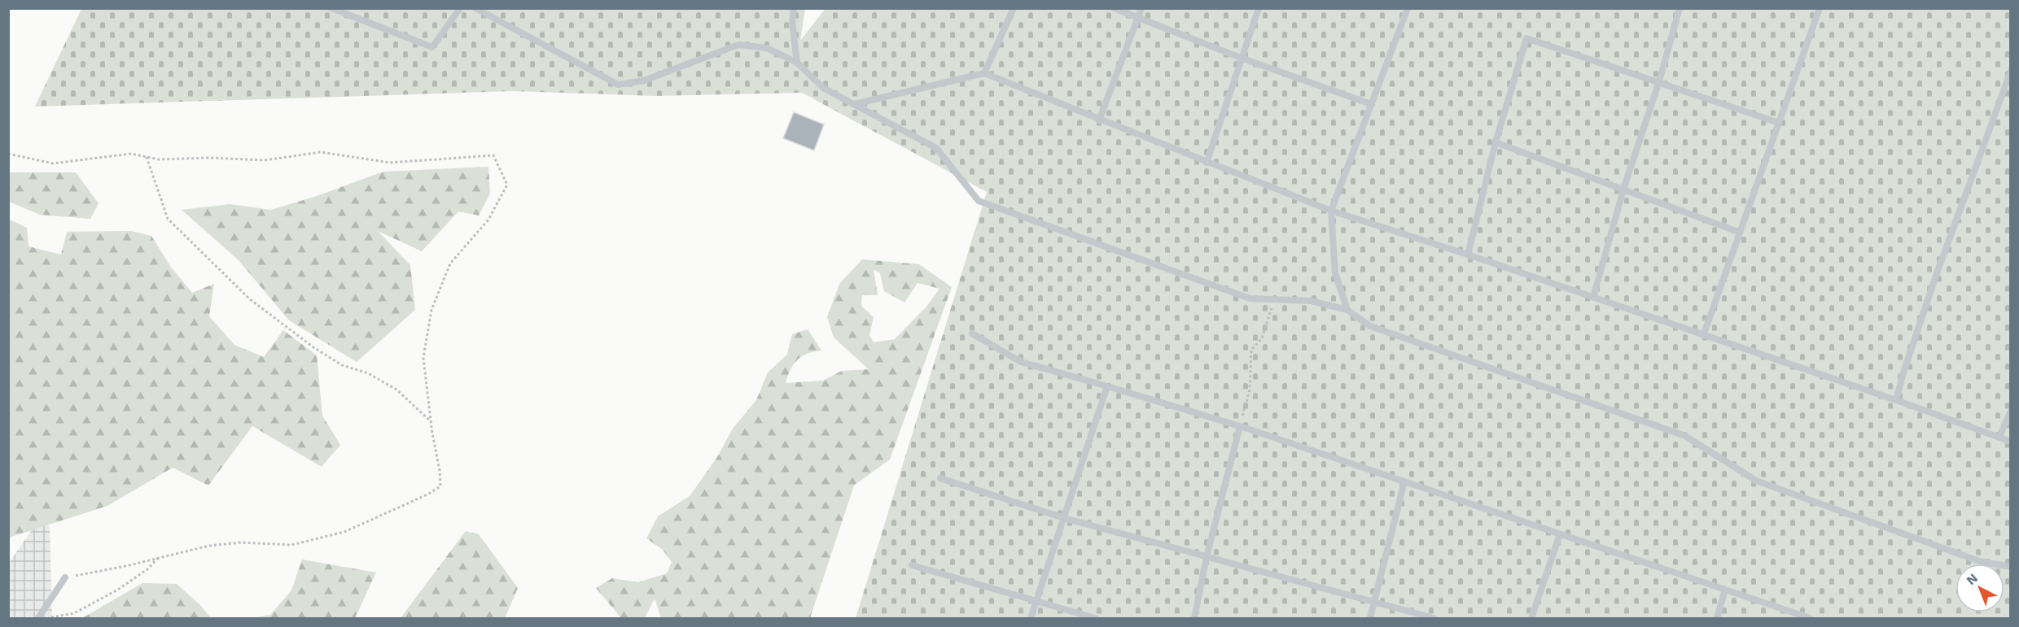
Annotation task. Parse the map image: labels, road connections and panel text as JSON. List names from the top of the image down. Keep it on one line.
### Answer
{"north":"top left"}
